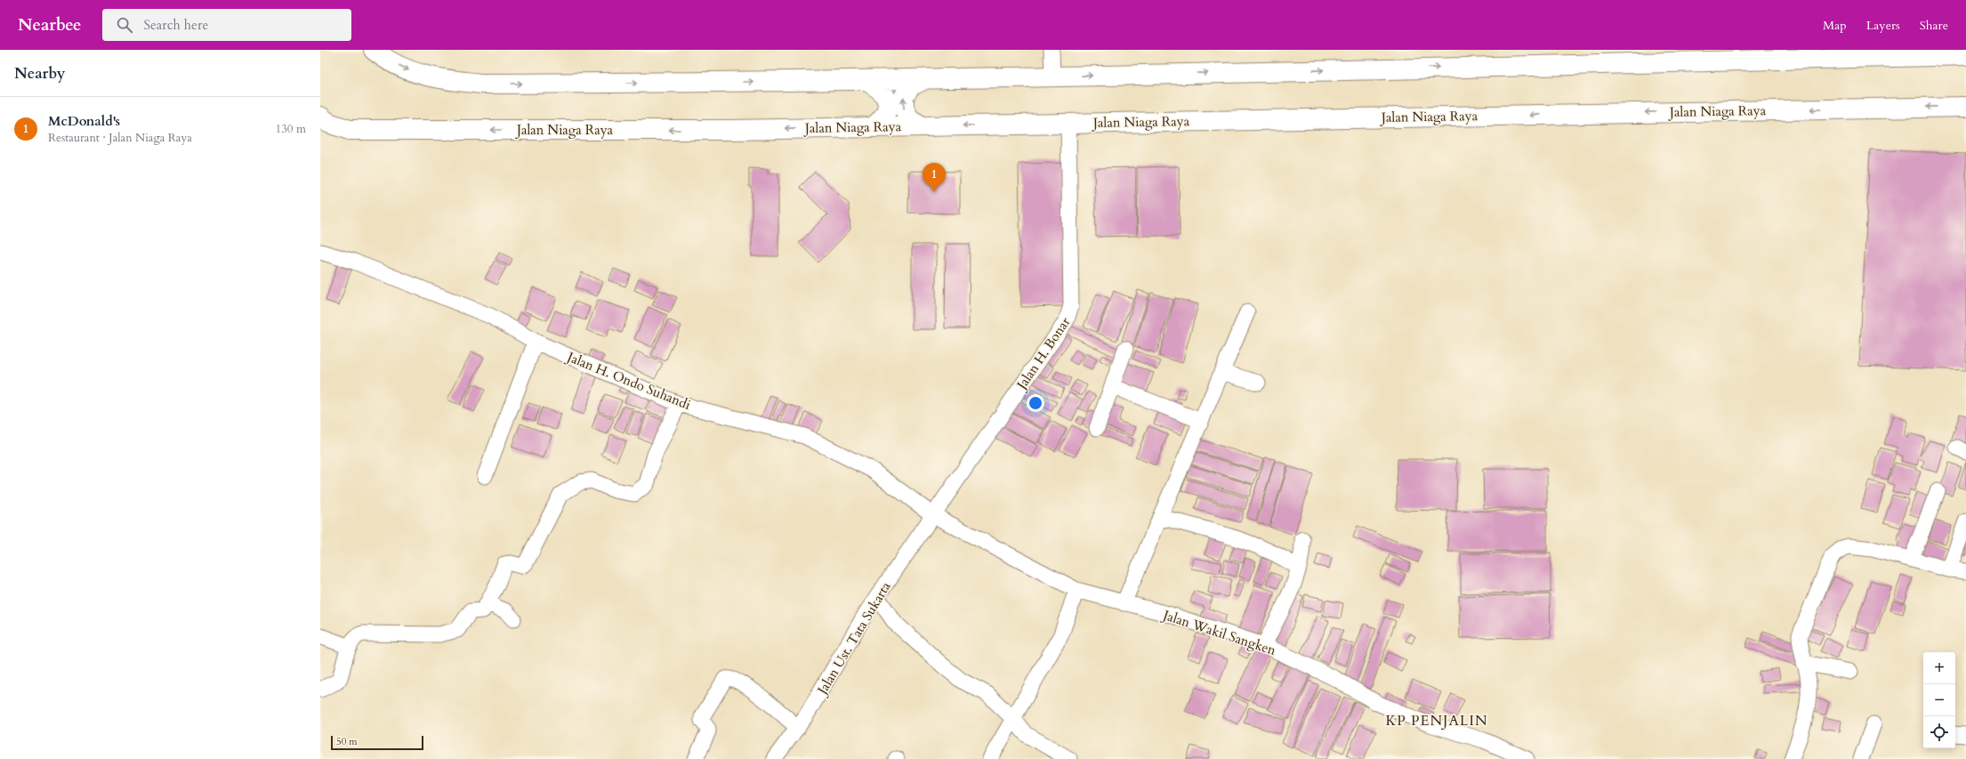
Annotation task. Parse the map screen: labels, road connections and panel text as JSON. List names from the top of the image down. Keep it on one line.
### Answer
{"streets":{"main road":["Jalan Niaga Raya"],"street":["Jalan H. Bonar","Jalan H. Ondo Suhandi","Jalan Wakil Sangken","Jalan Ust. Tata Sukarta"]},"crossings":[["Jalan Niaga Raya","Jalan H. Bonar"],["Jalan H. Bonar","Jalan H. Ondo Suhandi"],["Jalan H. Bonar","Jalan Wakil Sangken"],["Jalan H. Bonar","Jalan Ust. Tata Sukarta"],["Jalan H. Ondo Suhandi","Jalan Wakil Sangken"],["Jalan H. Ondo Suhandi","Jalan Ust. Tata Sukarta"],["Jalan Wakil Sangken","Jalan Ust. Tata Sukarta"]],"districts":["KP PENJALIN"],"scale_bar":"50 m","page":{"header":"Nearbee","search":"Search here","nav":["Map","Layers","Share"],"heading":"Nearby","list":[{"mark":"1","name":"McDonald's","note":"Restaurant · Jalan Niaga Raya","value":"130 m"}],"pins":"1","map_buttons":["+","−"],"scale":"50 m"}}
